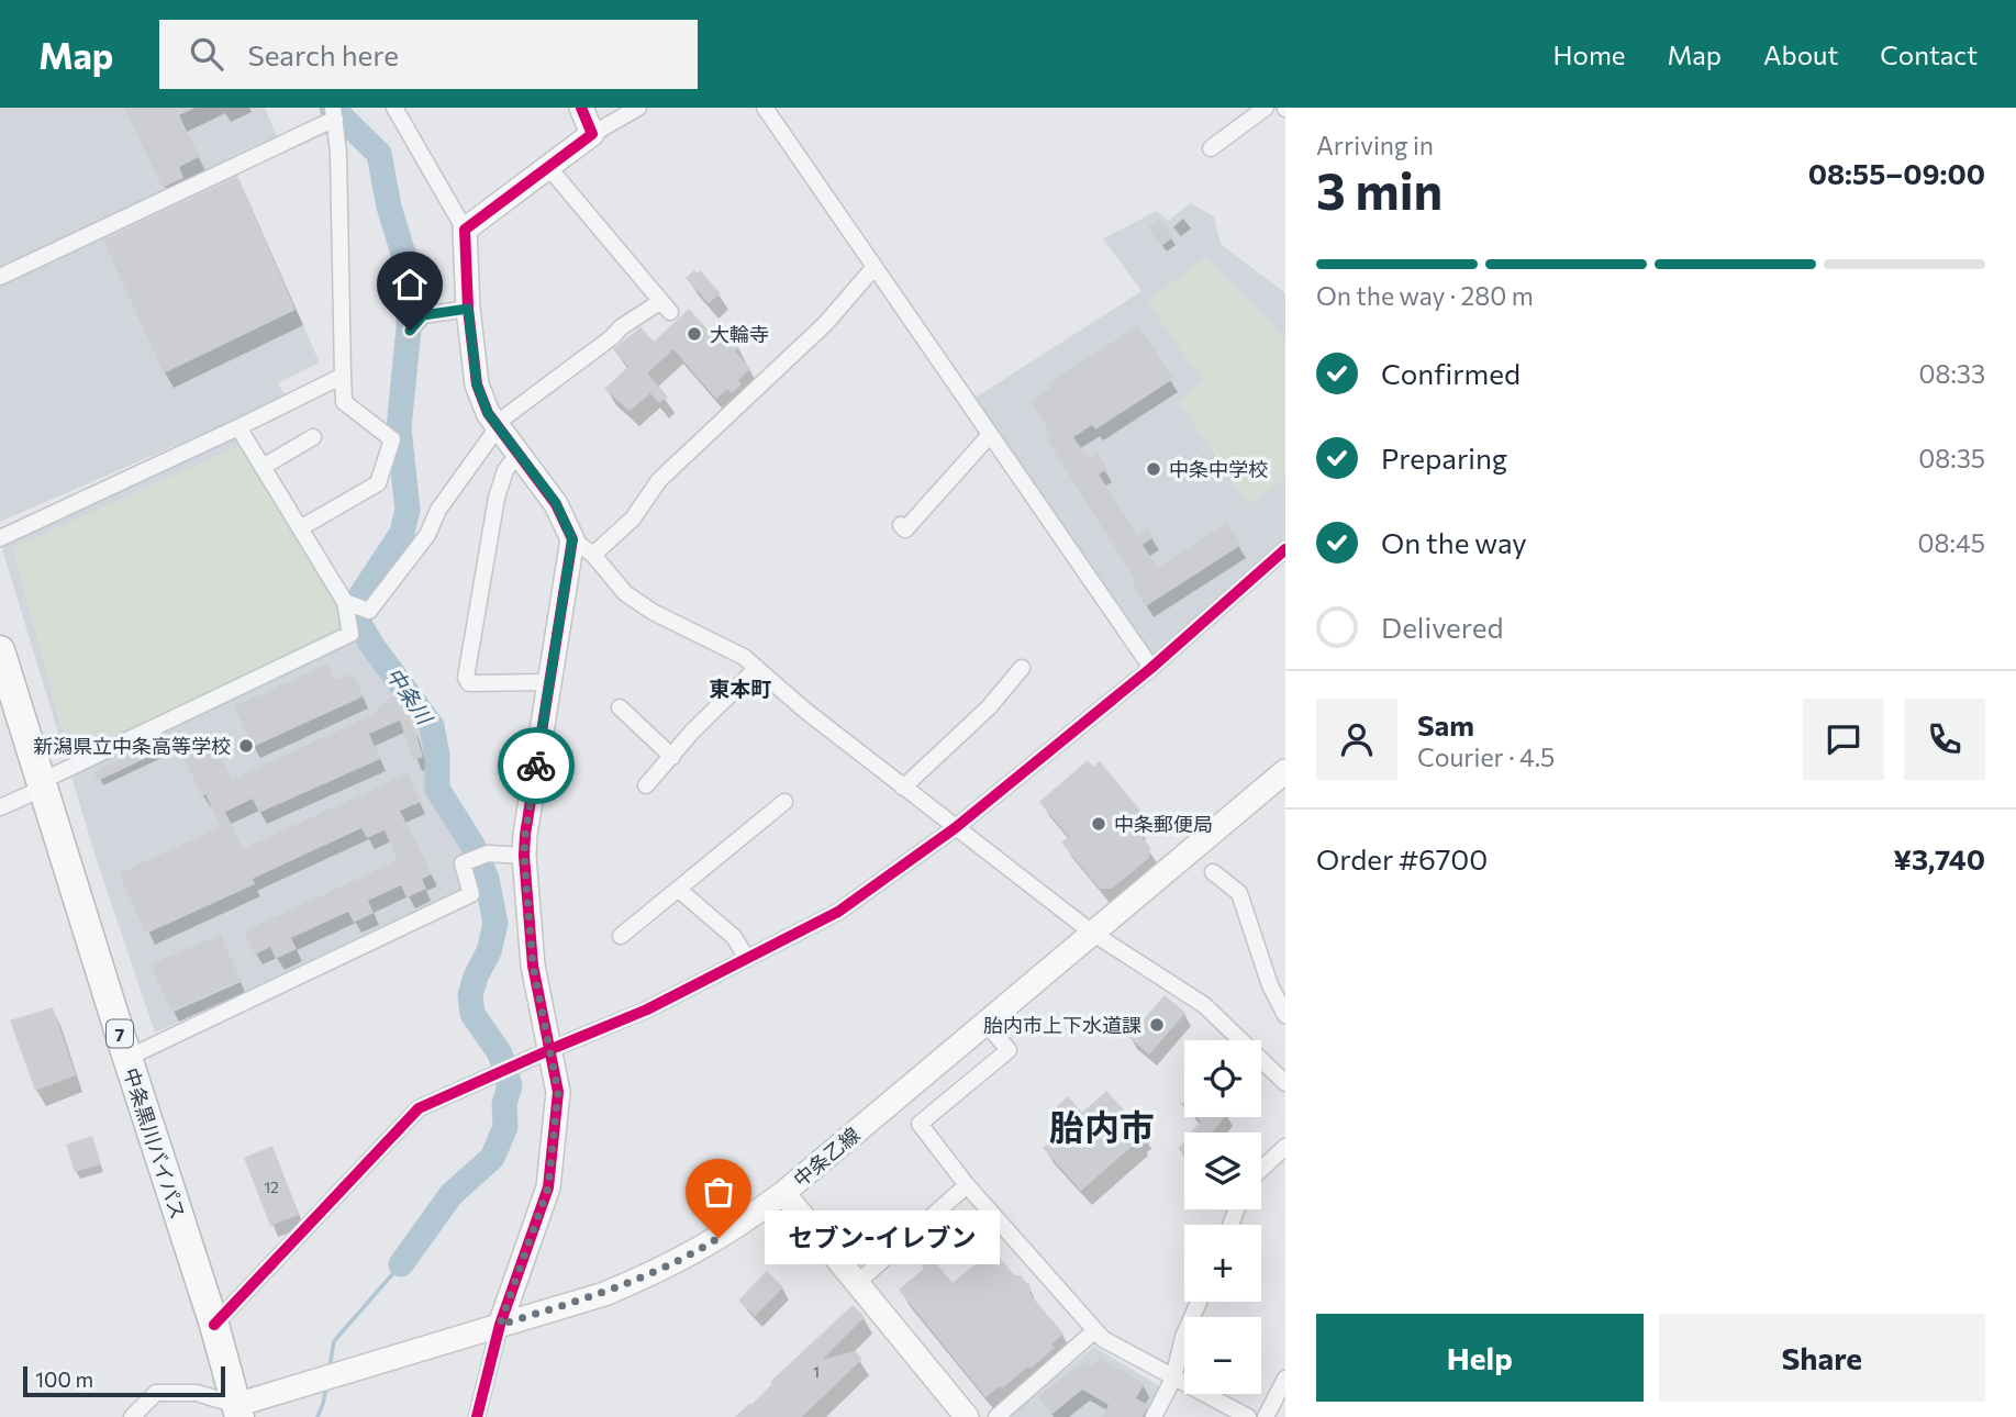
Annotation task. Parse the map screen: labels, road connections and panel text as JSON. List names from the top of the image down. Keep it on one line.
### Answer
{"streets":{"highway":["7","中条黒川バイパス"],"street":["中条乙線"]},"crossings":[["中条黒川バイパス","中条乙線"]],"districts":["東本町","胎内市"],"water":["中条川"],"places":["大輪寺","中条中学校","新潟県立中条高等学校","中条郵便局","胎内市上下水道課","セブン-イレブン"],"house_numbers":["12","1"],"scale_bar":"100 m","page":{"header":"Map","search":"Search here","nav":["Home","Map","About","Contact"],"heading":["3 min","Arriving in","08:55–09:00"],"panel":["Sam","Courier · 4.5","Order #6700","¥3,740"],"bar":"On the way · 280 m","list":[["Confirmed","08:33"],["Preparing","08:35"],["On the way","08:45"],"Delivered"],"map_buttons":["+","−"],"bubble":"セブン-イレブン","buttons":["Help","Share"],"scale":"100 m"}}
